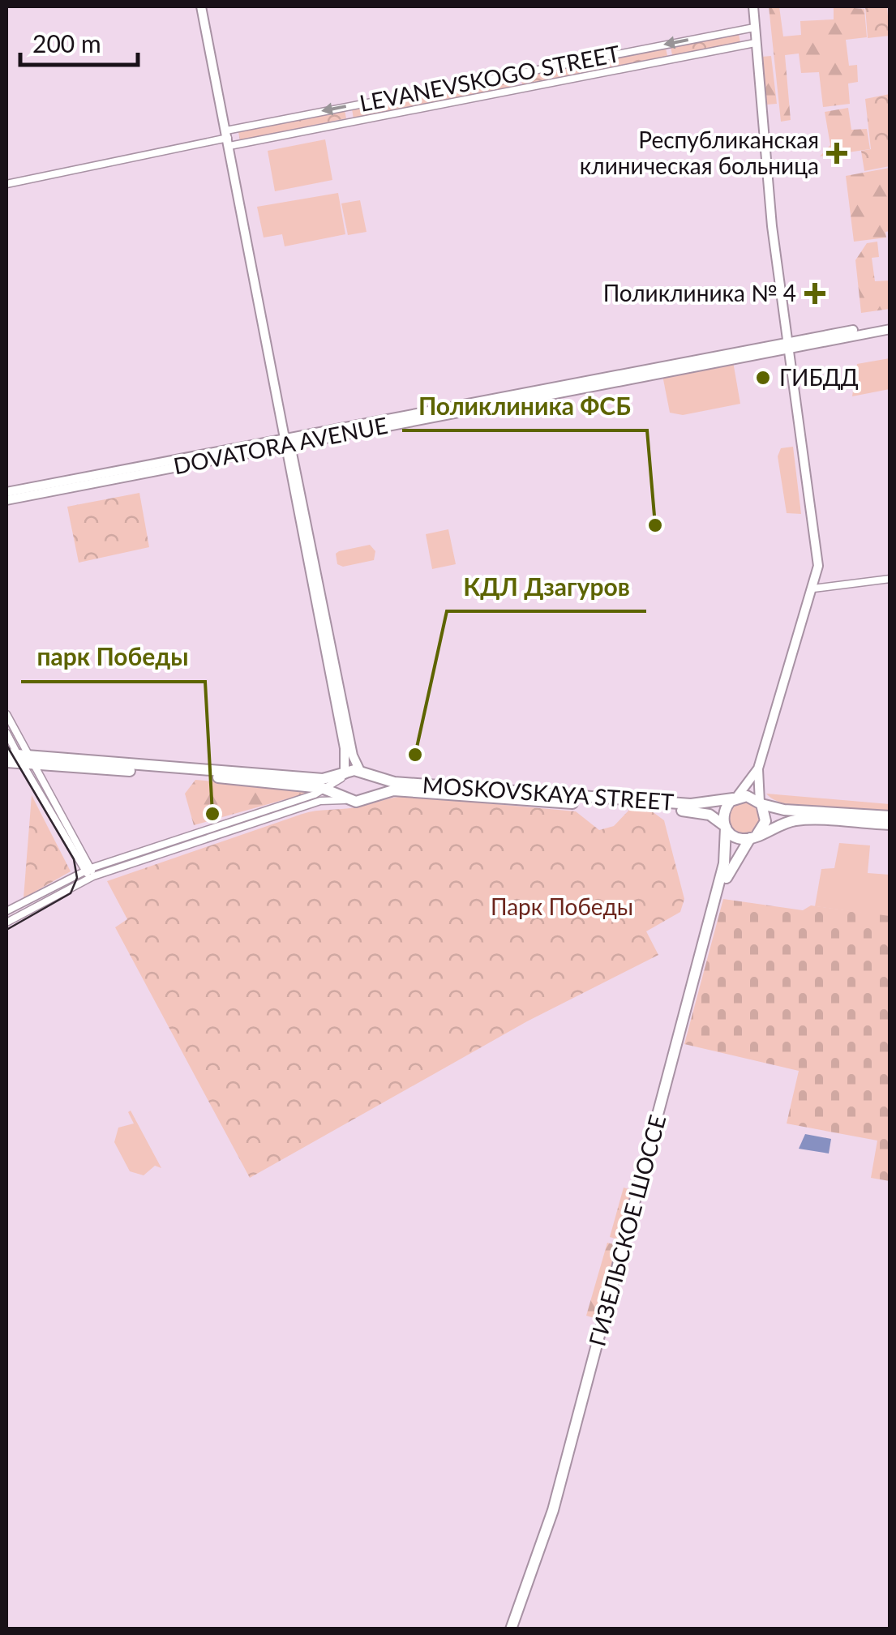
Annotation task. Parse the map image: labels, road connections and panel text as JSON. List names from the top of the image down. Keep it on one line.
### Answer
{"streets":{"highway":["MOSKOVSKAYA STREET","ГИЗЕЛЬСКОЕ ШОССЕ"],"main road":["DOVATORA AVENUE"],"street":["LEVANEVSKOGO STREET"]},"crossings":[["MOSKOVSKAYA STREET","ГИЗЕЛЬСКОЕ ШОССЕ"]],"parks":["Парк Победы"],"places":{"health":["Республиканская клиническая больница","Поликлиника № 4"],"other":["ГИБДД","Поликлиника ФСБ","КДЛ Дзагуров","парк Победы"]},"scale_bar":"200 m"}
